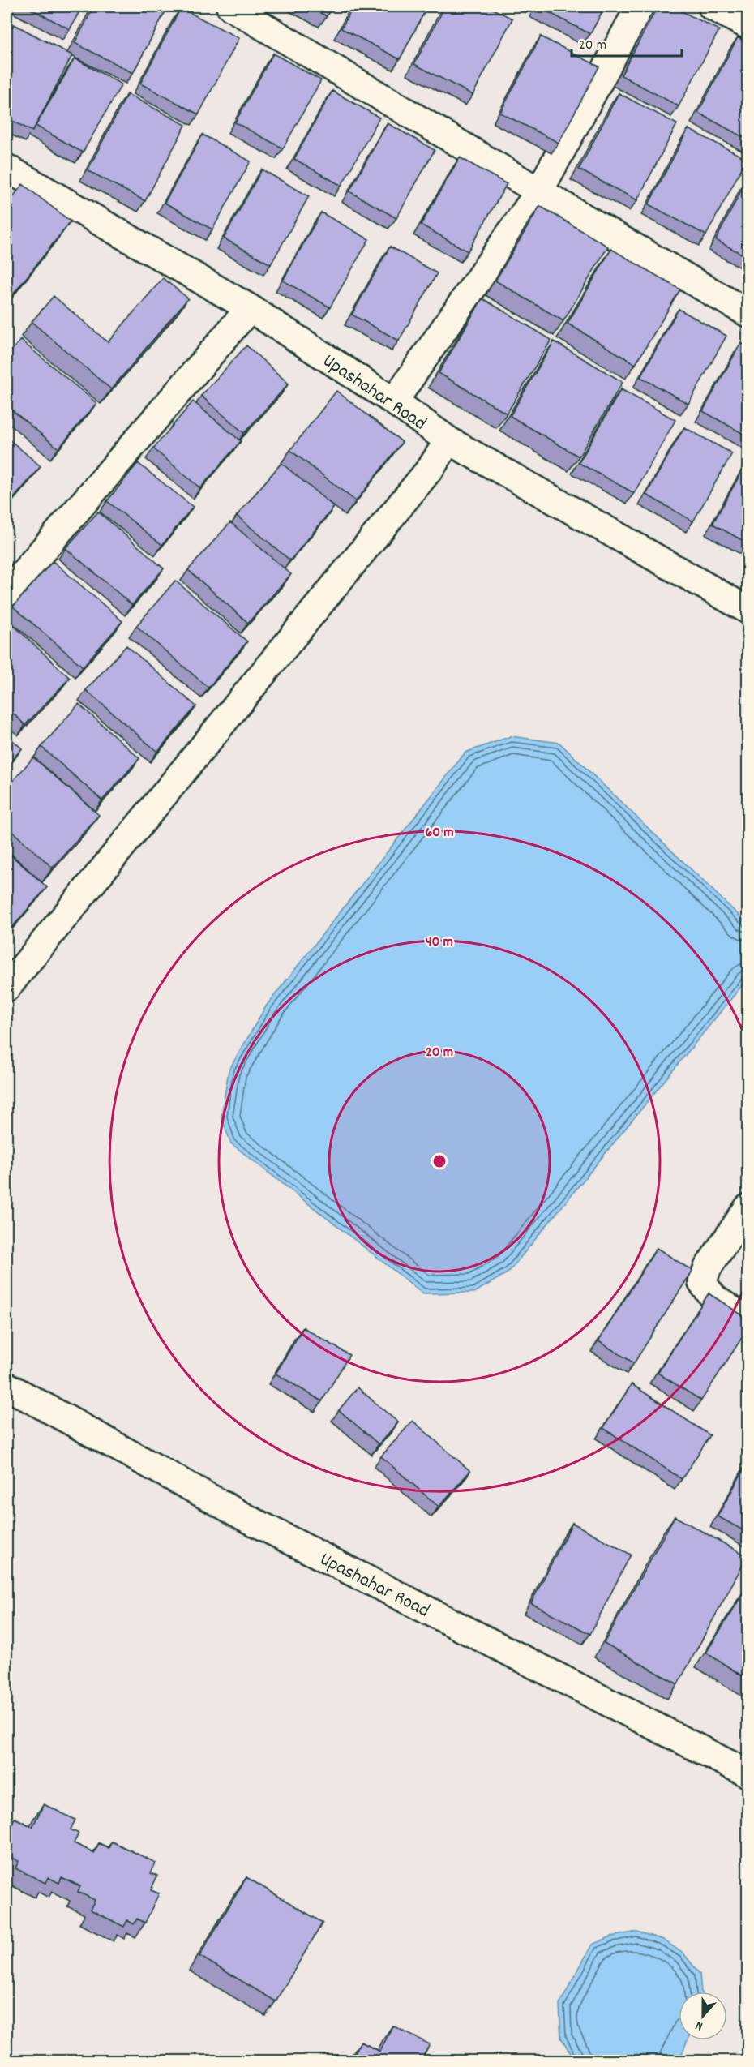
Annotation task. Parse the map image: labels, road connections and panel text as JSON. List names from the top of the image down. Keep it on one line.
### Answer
{"streets":{"street":["Upashahar Road"]},"scale_bar":"20 m","north":"bottom","rings":["60 m","40 m","20 m"]}
